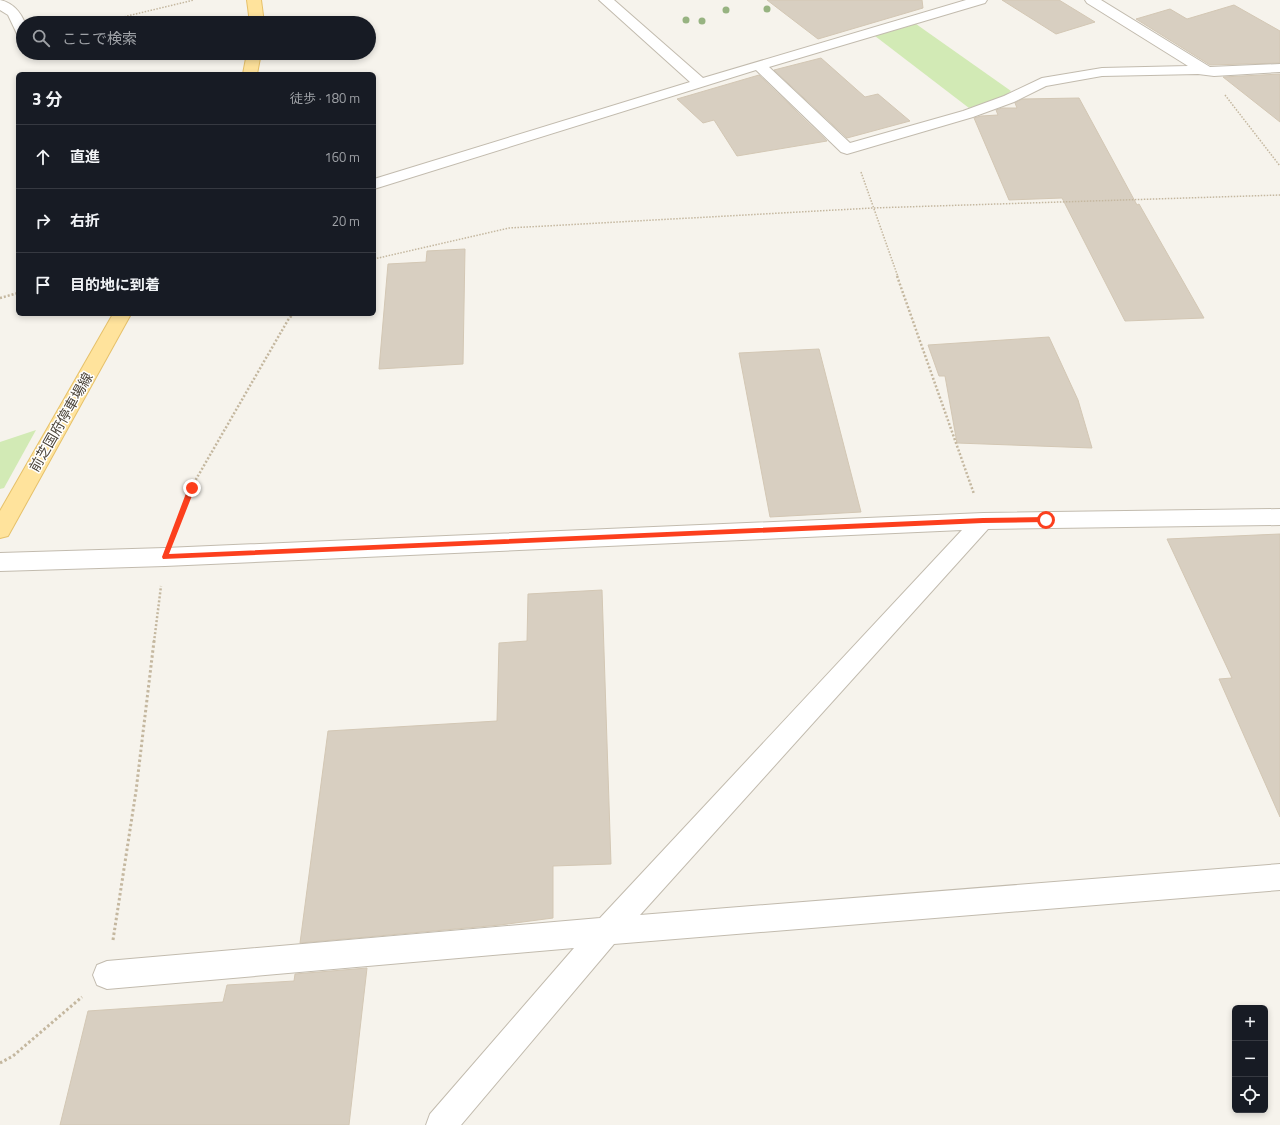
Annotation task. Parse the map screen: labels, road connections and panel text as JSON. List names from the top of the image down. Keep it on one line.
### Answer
{"streets":{"main road":["前芝国府停車場線"]},"page":{"search":"ここで検索","heading":["3 分","徒歩 · 180 m"],"list":[["直進","160 m"],["右折","20 m"],"目的地に到着"],"map_buttons":["+","−"]}}
